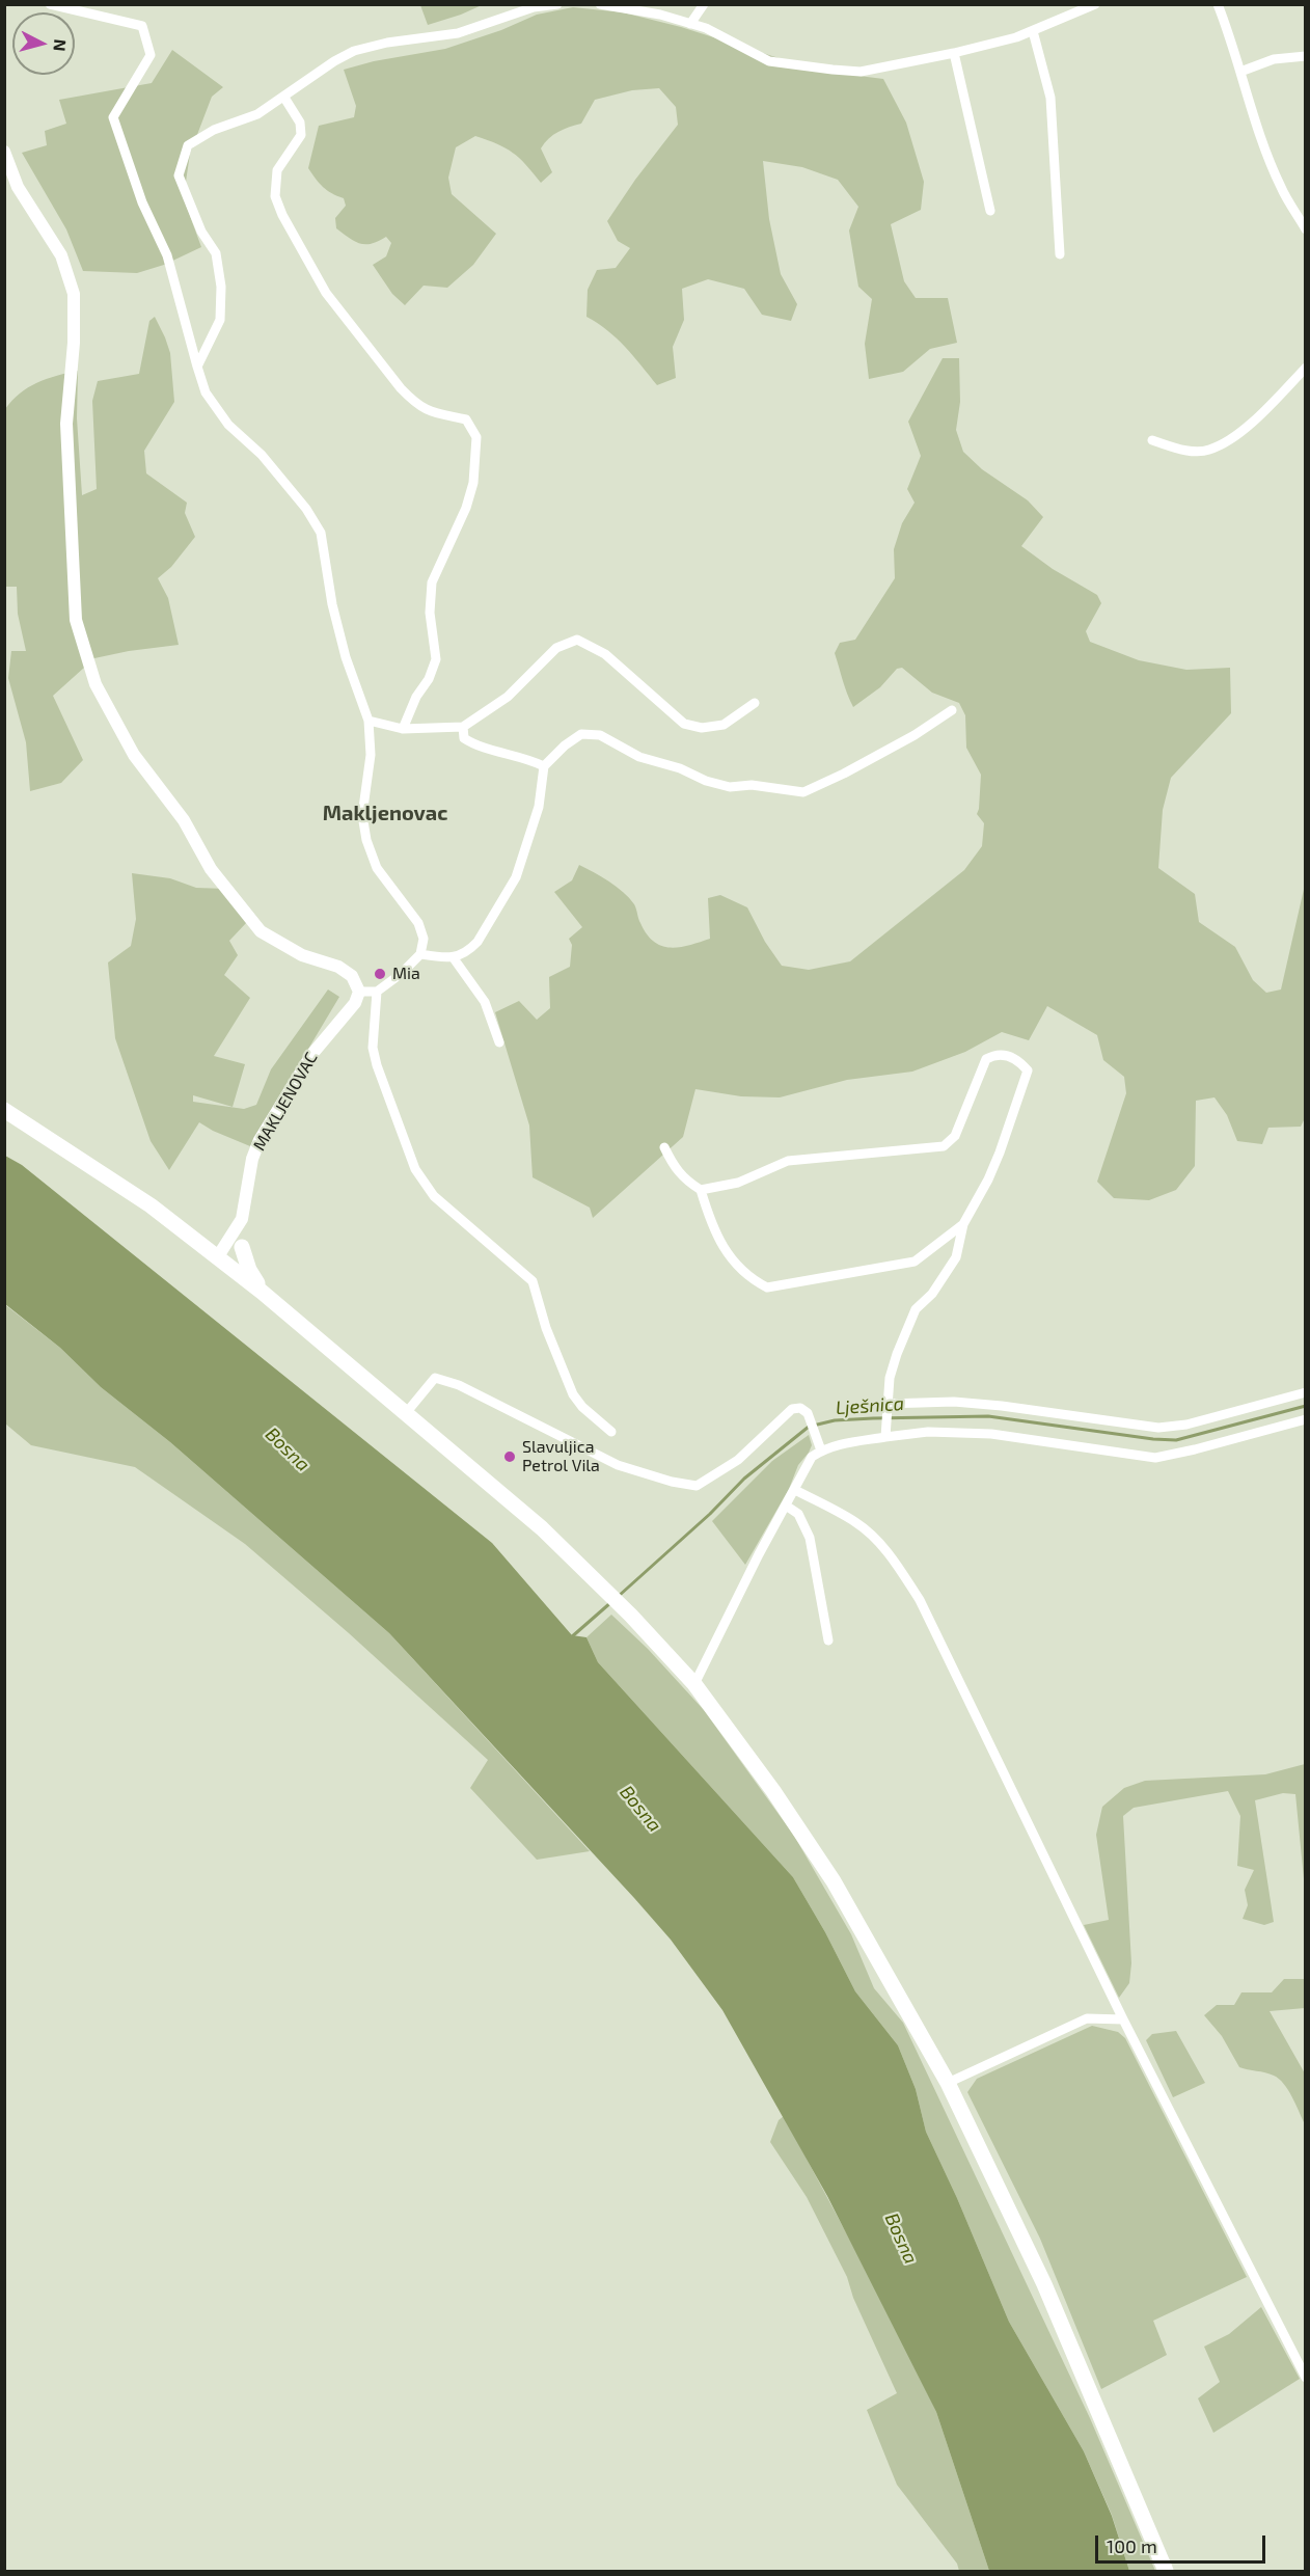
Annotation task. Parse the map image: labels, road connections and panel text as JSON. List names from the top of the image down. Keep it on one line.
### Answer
{"streets":{"street":["MAKLJENOVAC"]},"districts":["Makljenovac"],"water":["Lješnica","Bosna"],"places":["Mia","Slavuljica Petrol Vila"],"scale_bar":"100 m","north":"right"}
